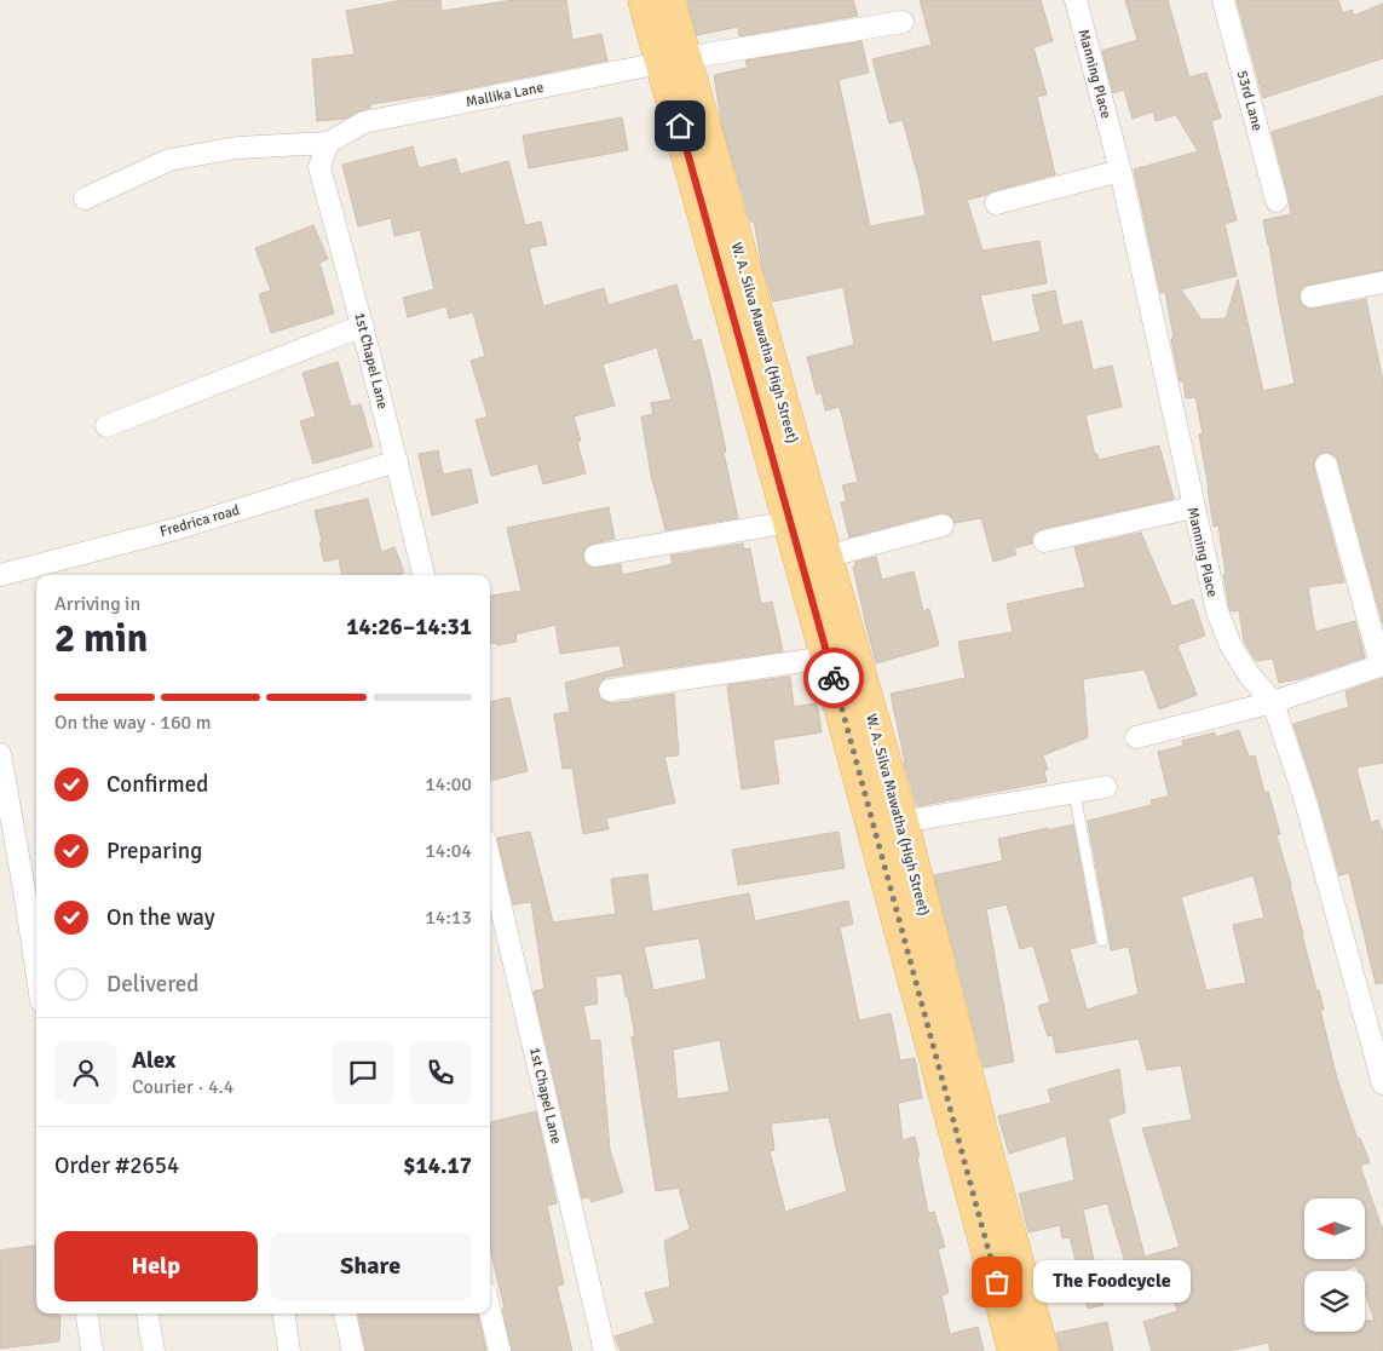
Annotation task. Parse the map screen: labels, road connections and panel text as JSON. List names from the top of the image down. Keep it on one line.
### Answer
{"streets":{"main road":["W. A. Silva Mawatha (High Street)"],"street":["Manning Place","Mallika Lane","53rd Lane","1st Chapel Lane","Fredrica road"]},"crossings":[["Mallika Lane","W. A. Silva Mawatha (High Street)"],["Mallika Lane","1st Chapel Lane"],["1st Chapel Lane","Fredrica road"]],"places":["The Foodcycle"],"north":"left","page":{"heading":["2 min","Arriving in","14:26–14:31"],"panel":["Alex","Courier · 4.4","Order #2654","$14.17"],"bar":"On the way · 160 m","list":[["Confirmed","14:00"],["Preparing","14:04"],["On the way","14:13"],"Delivered"],"buttons":["Help","Share"],"bubble":"The Foodcycle"}}
